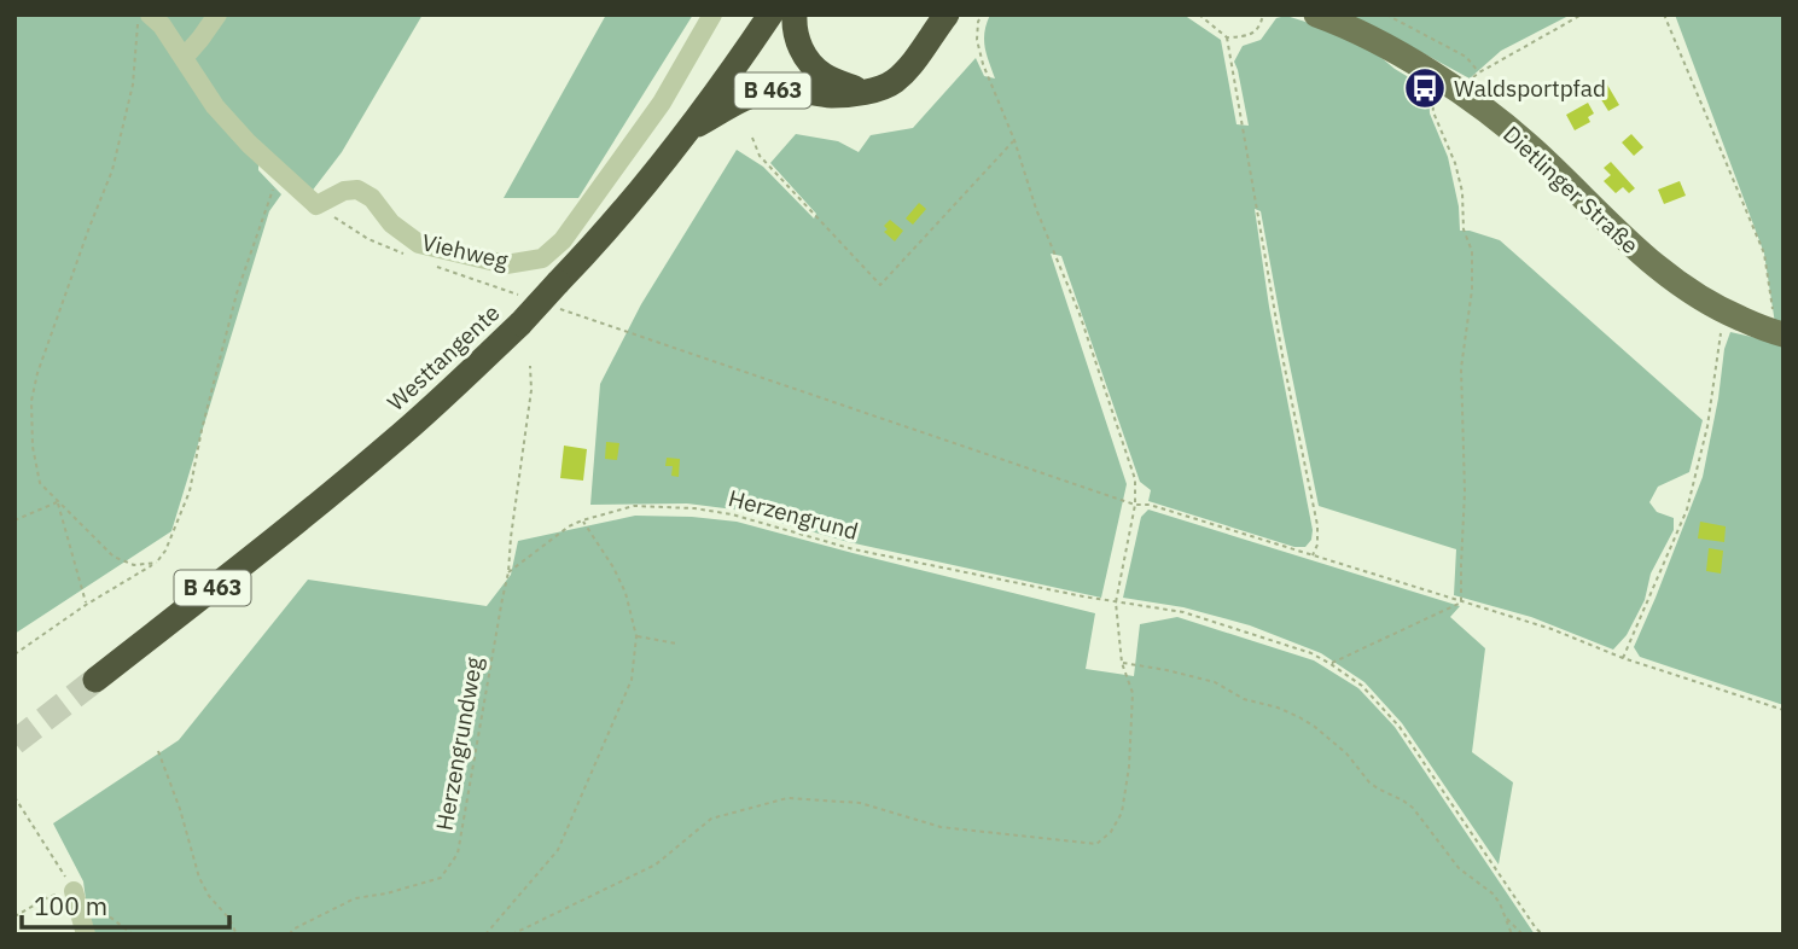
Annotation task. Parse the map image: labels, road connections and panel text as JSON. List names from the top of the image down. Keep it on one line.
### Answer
{"streets":{"highway":["B 463","Westtangente"],"main road":["Dietlinger Straße"],"street":["Viehweg"],"path":["Herzengrund","Herzengrundweg"]},"crossings":[["B 463","Westtangente"],["Herzengrund","Herzengrundweg"]],"places":{"bus stop":["Waldsportpfad"]},"scale_bar":"100 m"}
